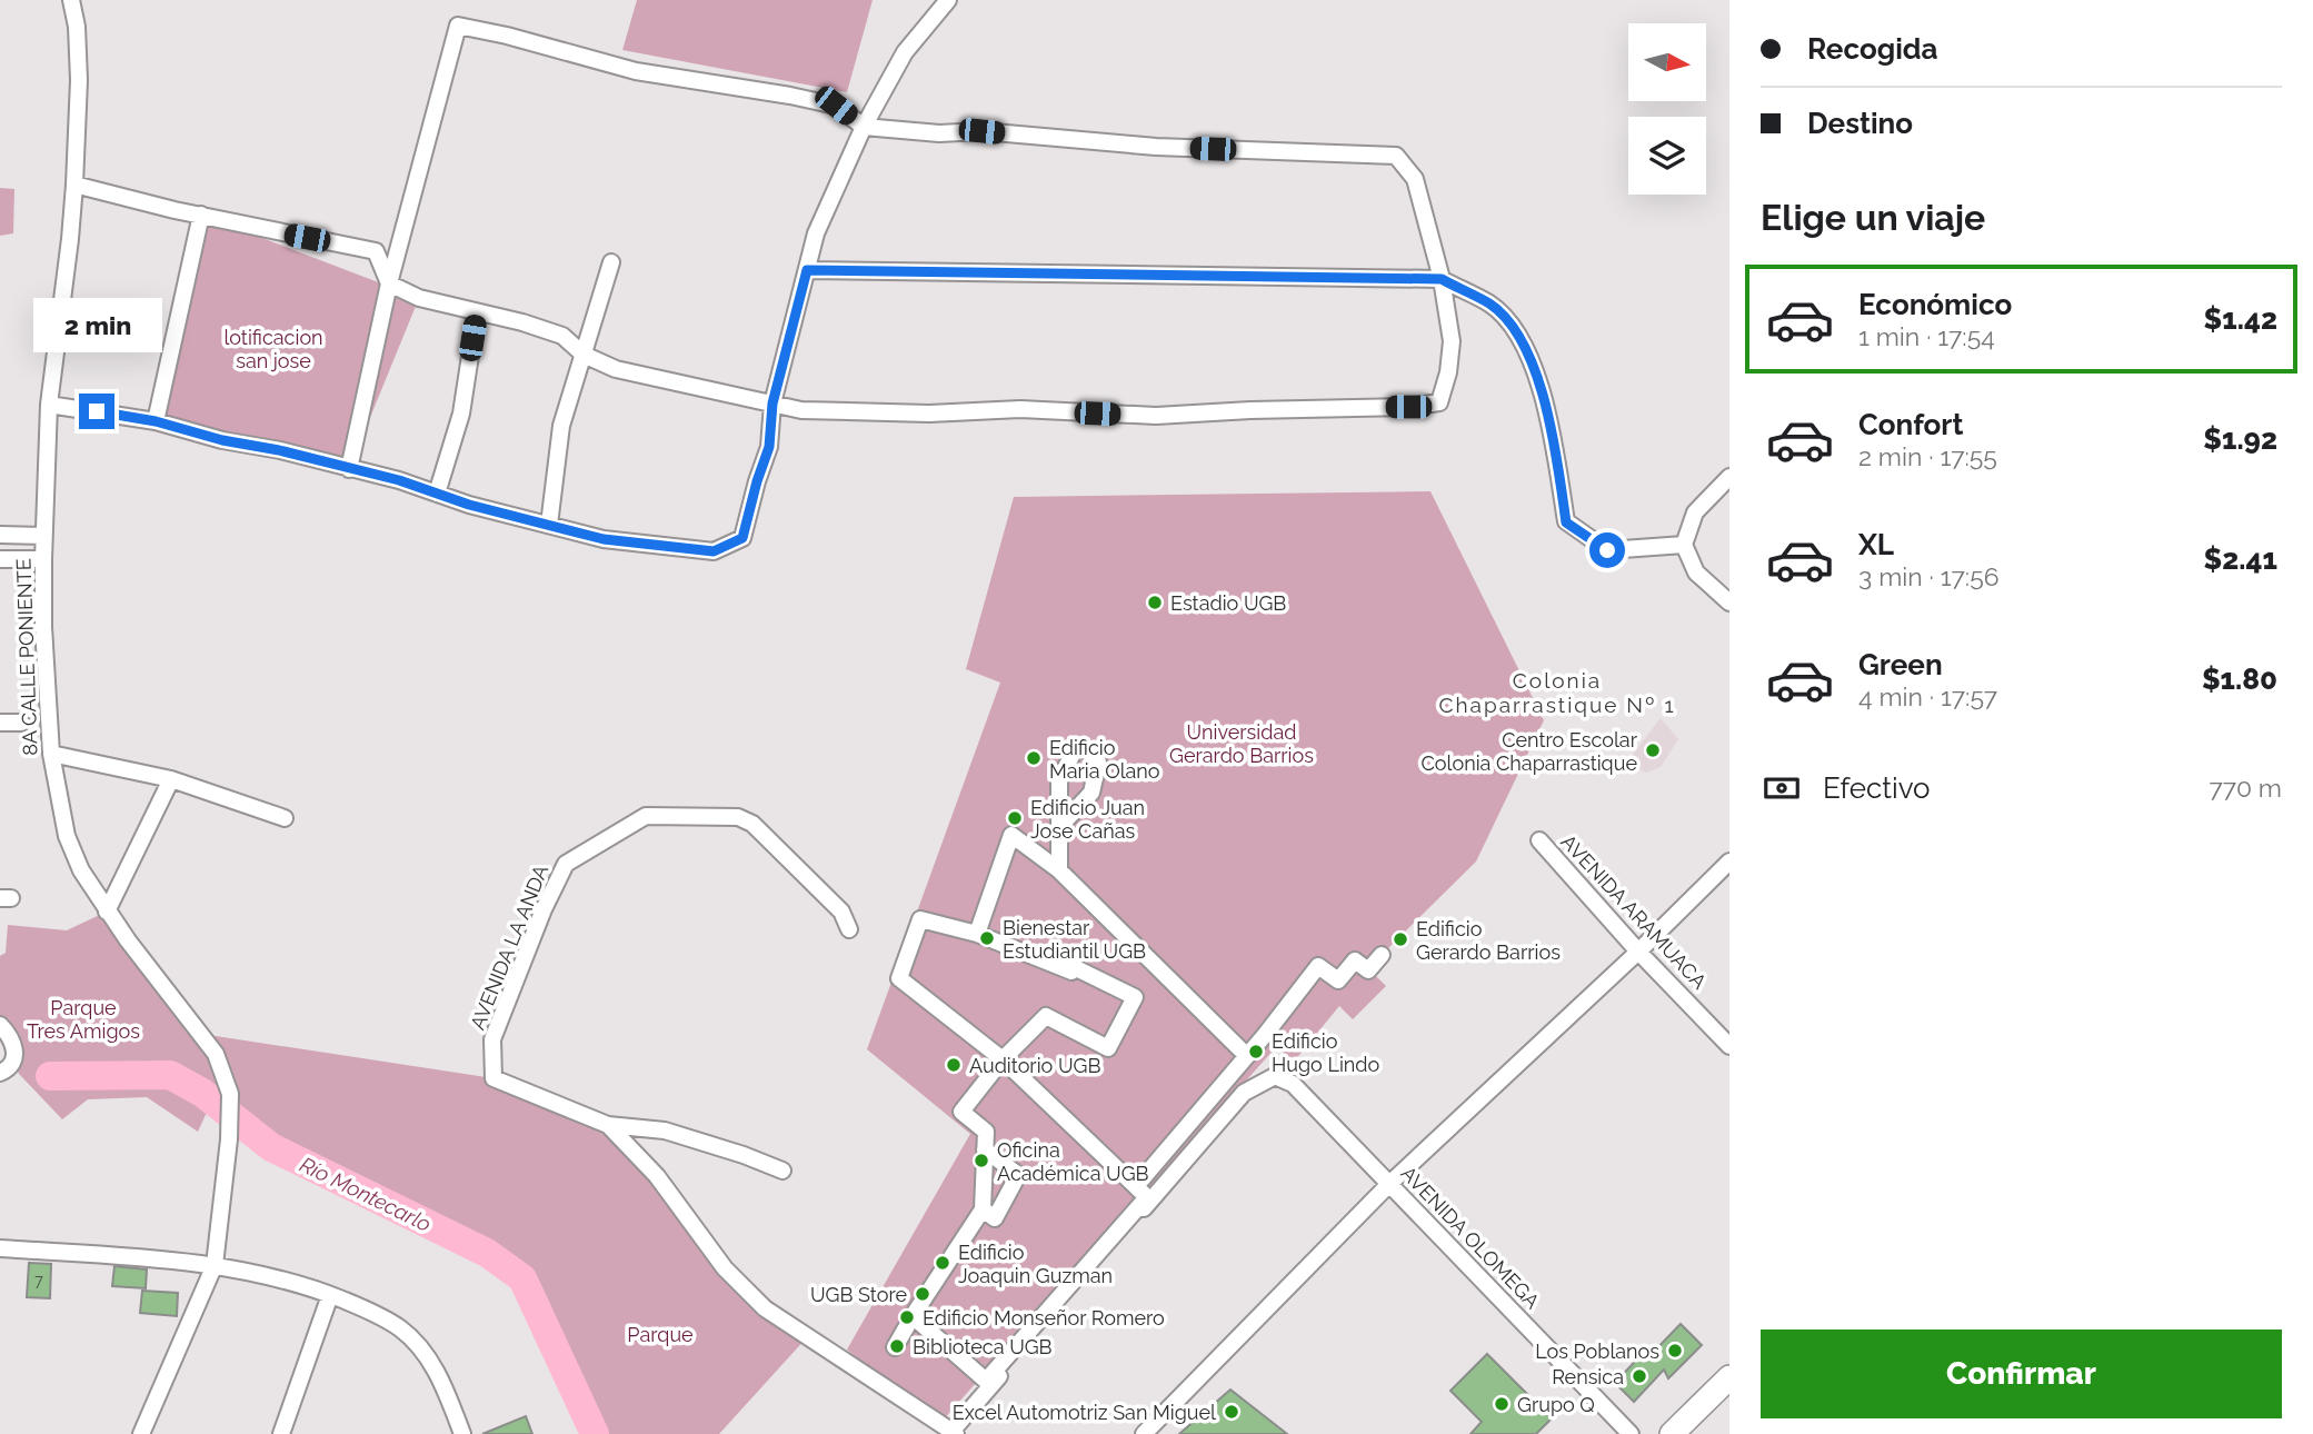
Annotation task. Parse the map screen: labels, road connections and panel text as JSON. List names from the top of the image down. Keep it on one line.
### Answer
{"streets":{"street":["8A CALLE PONIENTE","AVENIDA ARAMUACA","AVENIDA LA ANDA","AVENIDA OLOMEGA"]},"crossings":[["AVENIDA LA ANDA","AVENIDA OLOMEGA"]],"districts":["Colonia Chaparrastique Nº 1"],"water":["Río Montecarlo"],"parks":["lotificacion san jose","Universidad Gerardo Barrios","Parque Tres Amigos","Parque"],"places":["Estadio UGB","Centro Escolar Colonia Chaparrastique","Edificio Maria Olano","Edificio Juan Jose Cañas","Bienestar Estudiantil UGB","Edificio Gerardo Barrios","Edificio Hugo Lindo","Auditorio UGB","Oficina Académica UGB","Edificio Joaquin Guzman","UGB Store","Edificio Monseñor Romero","Biblioteca UGB","Los Poblanos","Rensica","Grupo Q","Excel Automotriz San Miguel"],"house_numbers":["7"],"north":"right","page":{"banner":["Recogida","Destino"],"heading":"Elige un viaje","list":[{"name":"Económico","note":"1 min · 17:54","value":"$1.42"},{"name":"Confort","note":"2 min · 17:55","value":"$1.92"},{"name":"XL","note":"3 min · 17:56","value":"$2.41"},{"name":"Green","note":"4 min · 17:57","value":"$1.80"}],"bubble":"2 min","pay":["Efectivo","770 m"],"buttons":"Confirmar"}}
